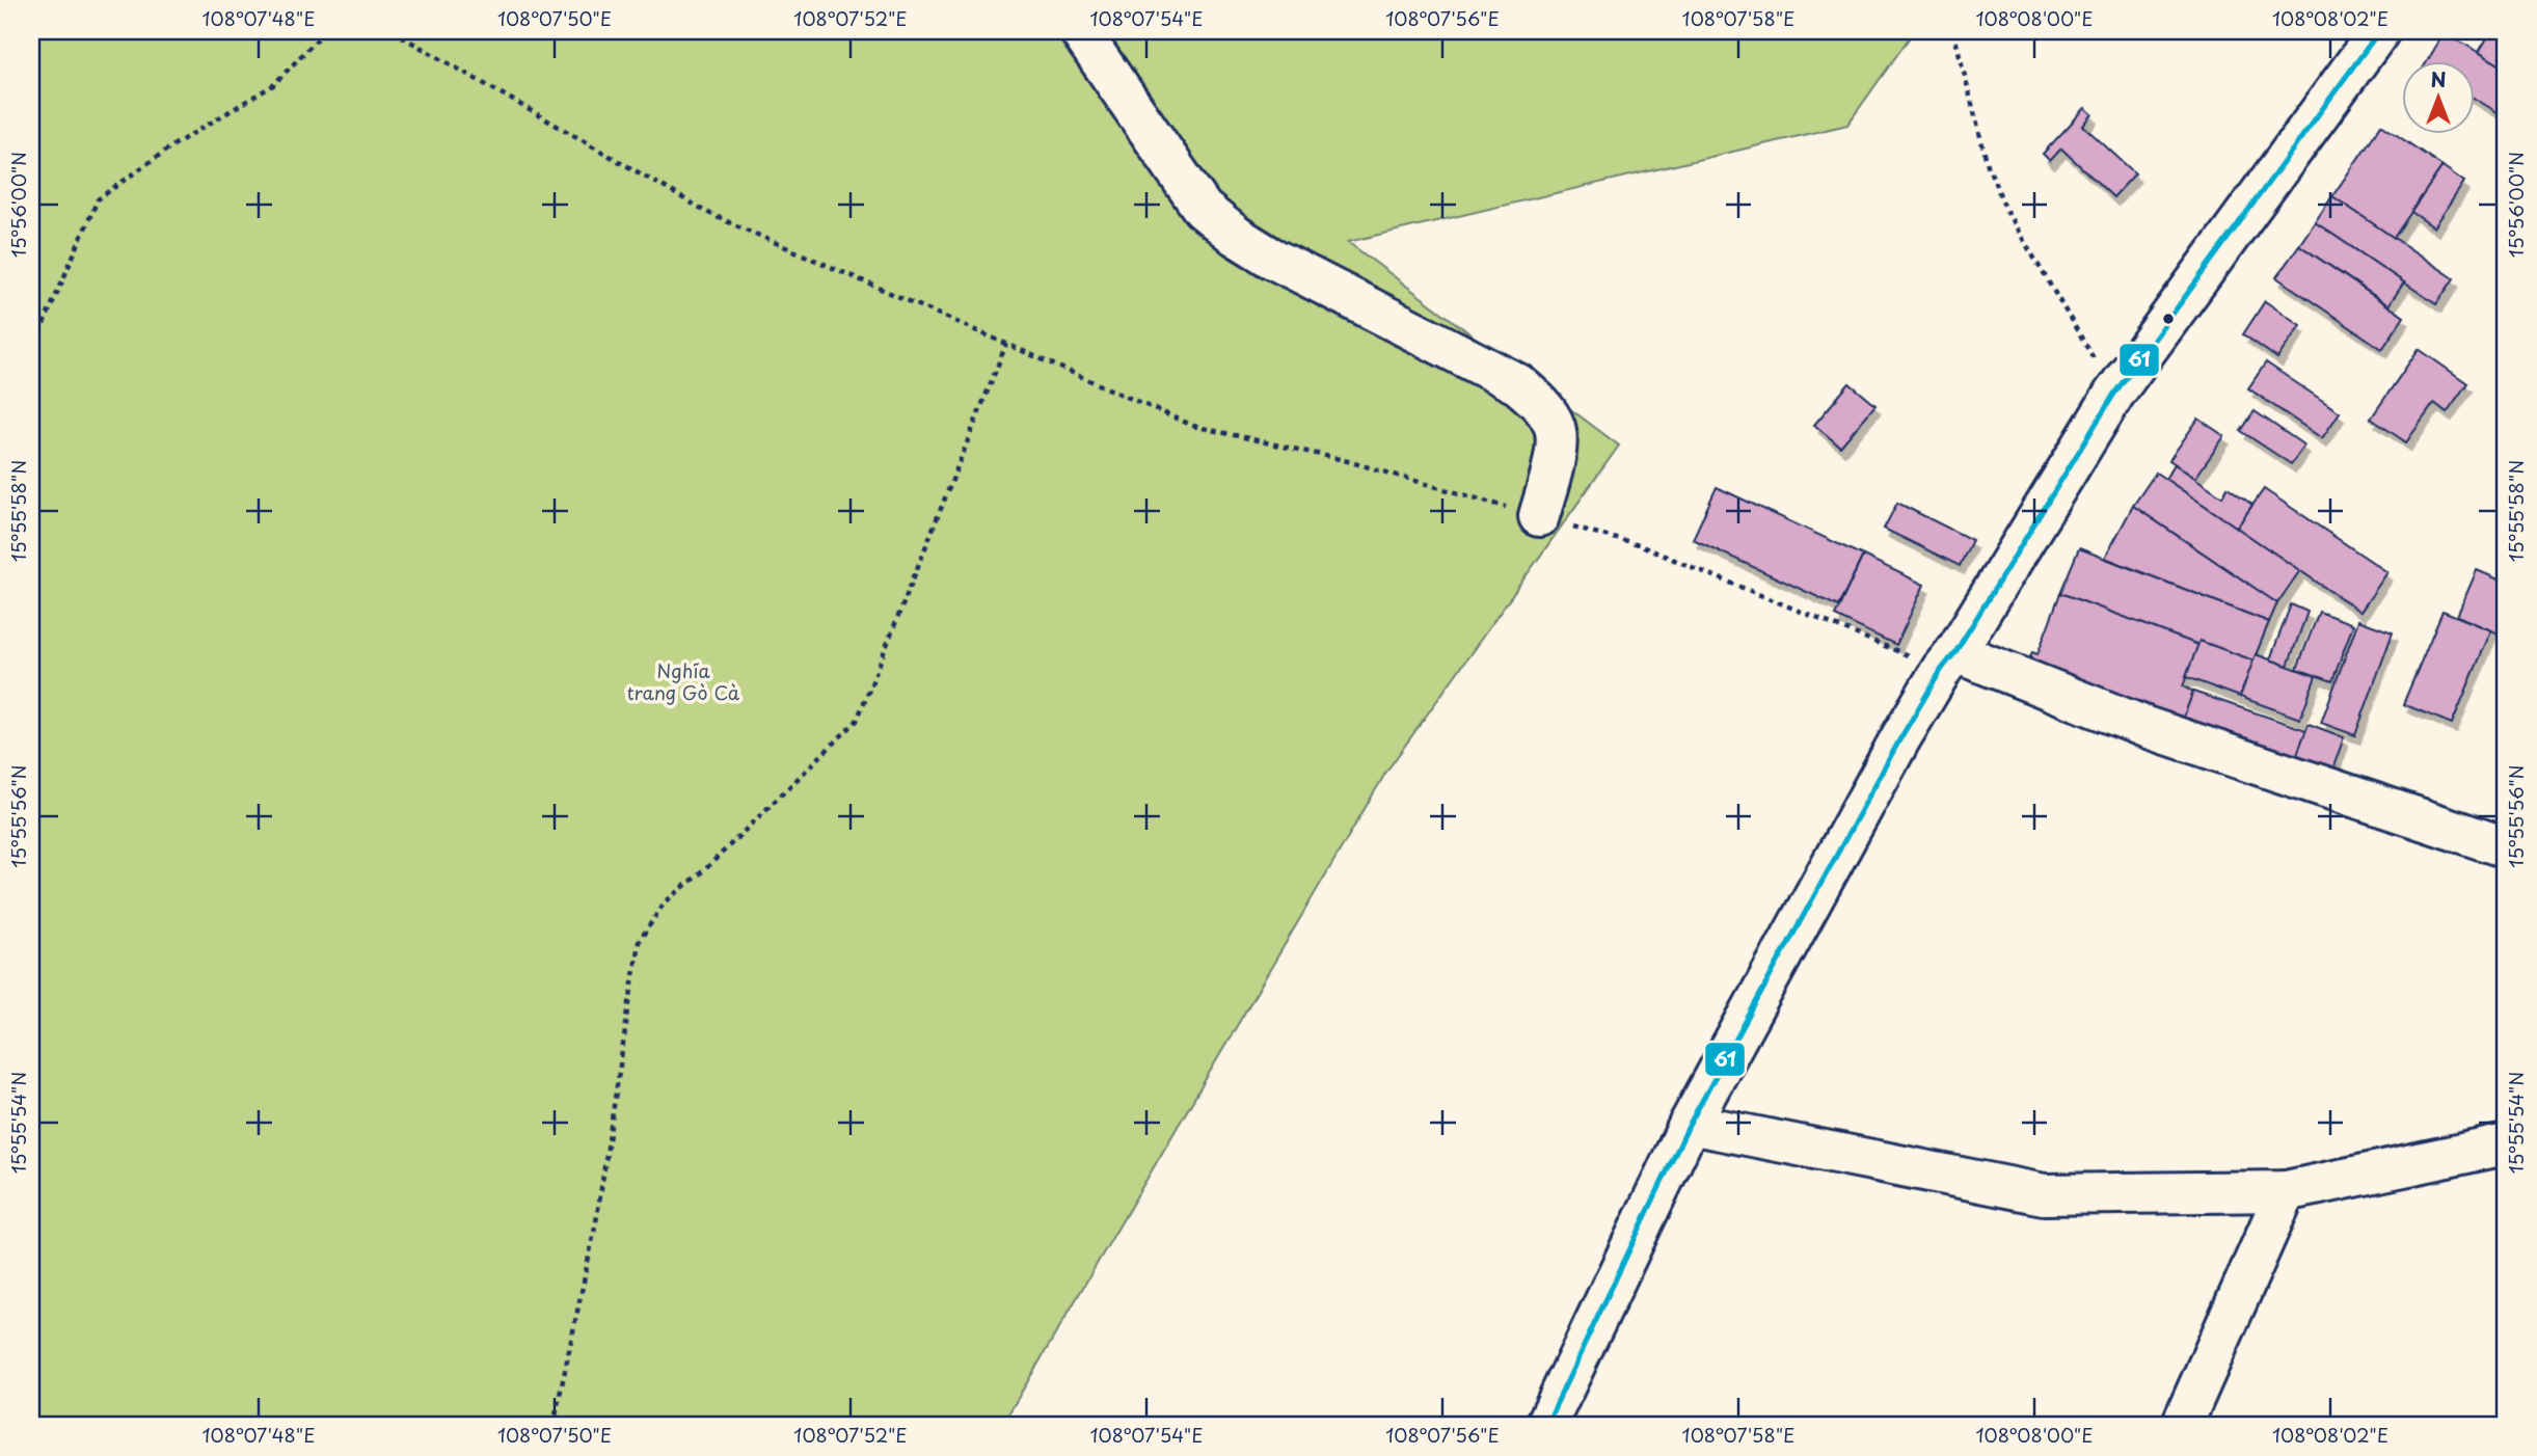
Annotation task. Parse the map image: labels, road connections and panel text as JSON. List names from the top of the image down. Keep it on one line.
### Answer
{"parks":["Nghĩa trang Gò Cà"],"lines":["transit line 61"],"north":"top","coordinates":["108°07'48\"E","108°07'50\"E","108°07'52\"E","108°07'54\"E","108°07'56\"E","108°07'58\"E","108°08'00\"E","108°08'02\"E","15°56'00\"N","15°55'58\"N","15°55'56\"N","15°55'54\"N"]}
